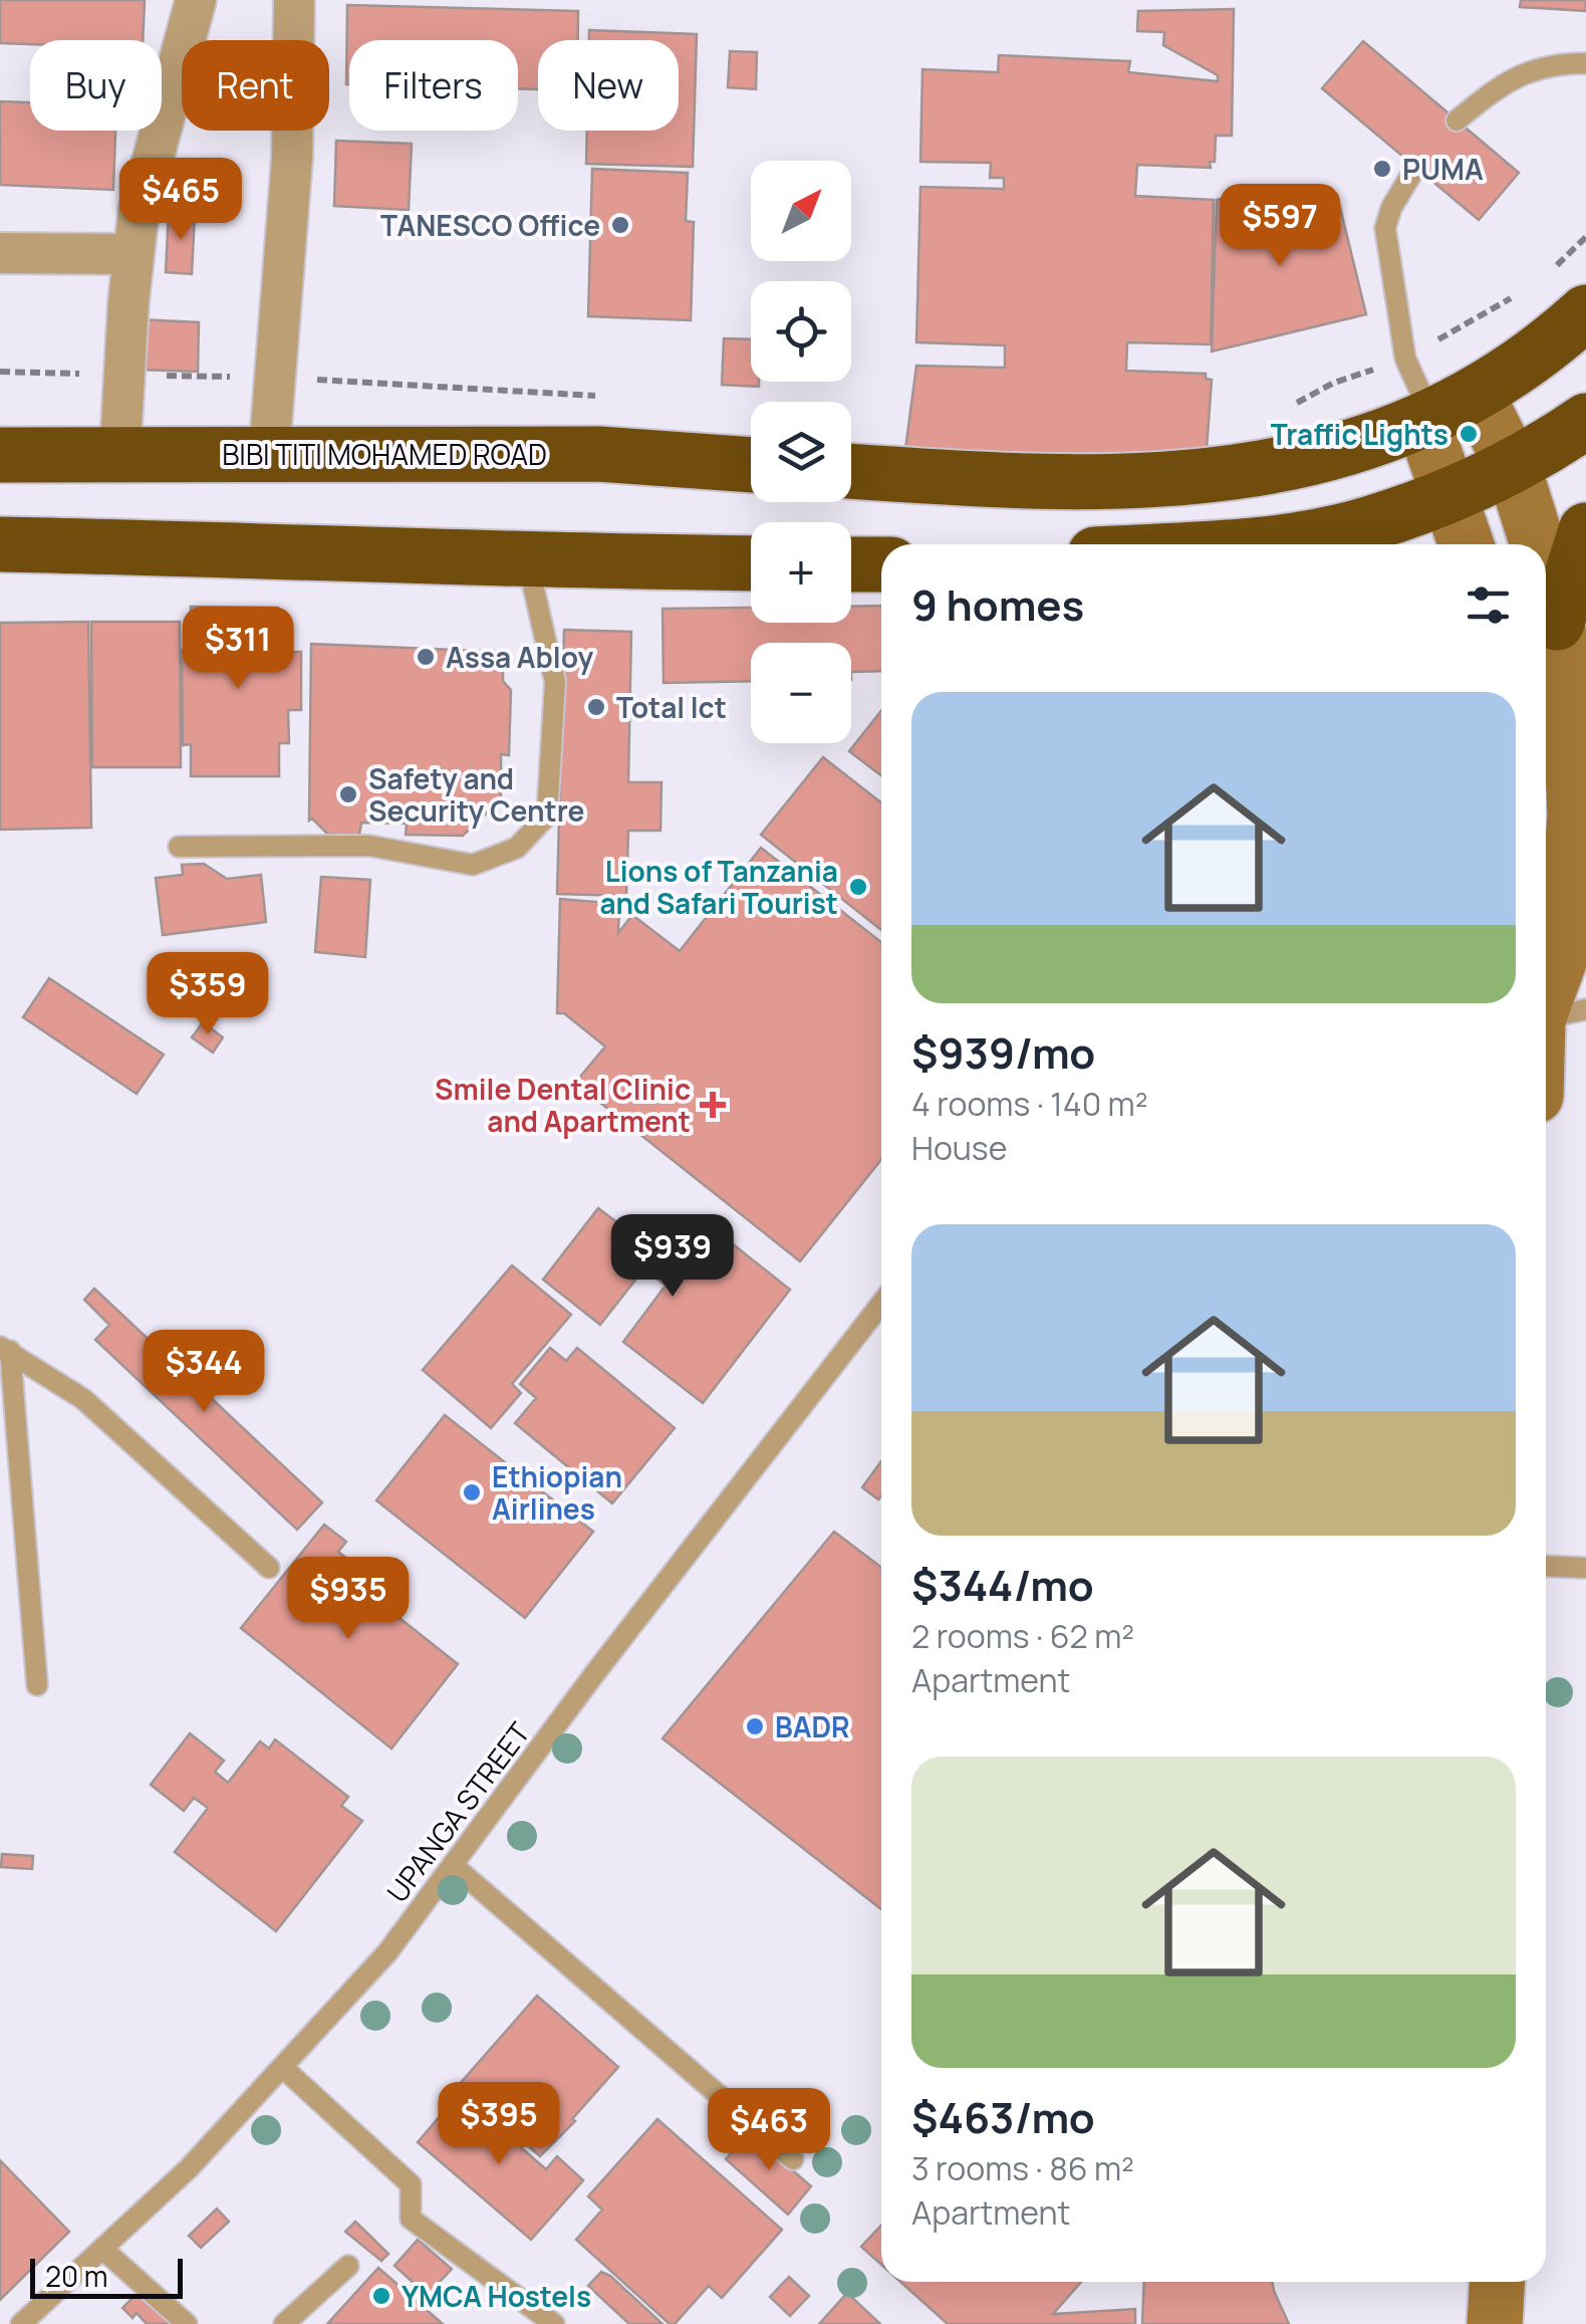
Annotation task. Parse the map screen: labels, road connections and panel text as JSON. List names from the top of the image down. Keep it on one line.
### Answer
{"streets":{"highway":["BIBI TITI MOHAMED ROAD"],"lane":["UPANGA STREET"]},"places":{"other":["PUMA","TANESCO Office","Traffic Lights","Assa Abloy","Total Ict","Safety and Security Centre","Lions of Tanzania and Safari Tourist","Ethiopian Airlines","BADR","YMCA Hostels"],"health":["Smile Dental Clinic and Apartment"]},"scale_bar":"20 m","north":"top right","page":{"chip":["Buy","Rent","Filters","New"],"price":["$465","$597","$311","$359","$939","$344","$935","$395","$463"],"map_buttons":["+","−"],"heading":"9 homes","list":[{"name":"$939/mo","note":"4 rooms · 140 m² · House"},{"name":"$344/mo","note":"2 rooms · 62 m² · Apartment"},{"name":"$463/mo","note":"3 rooms · 86 m² · Apartment"}],"scale":"20 m"}}
